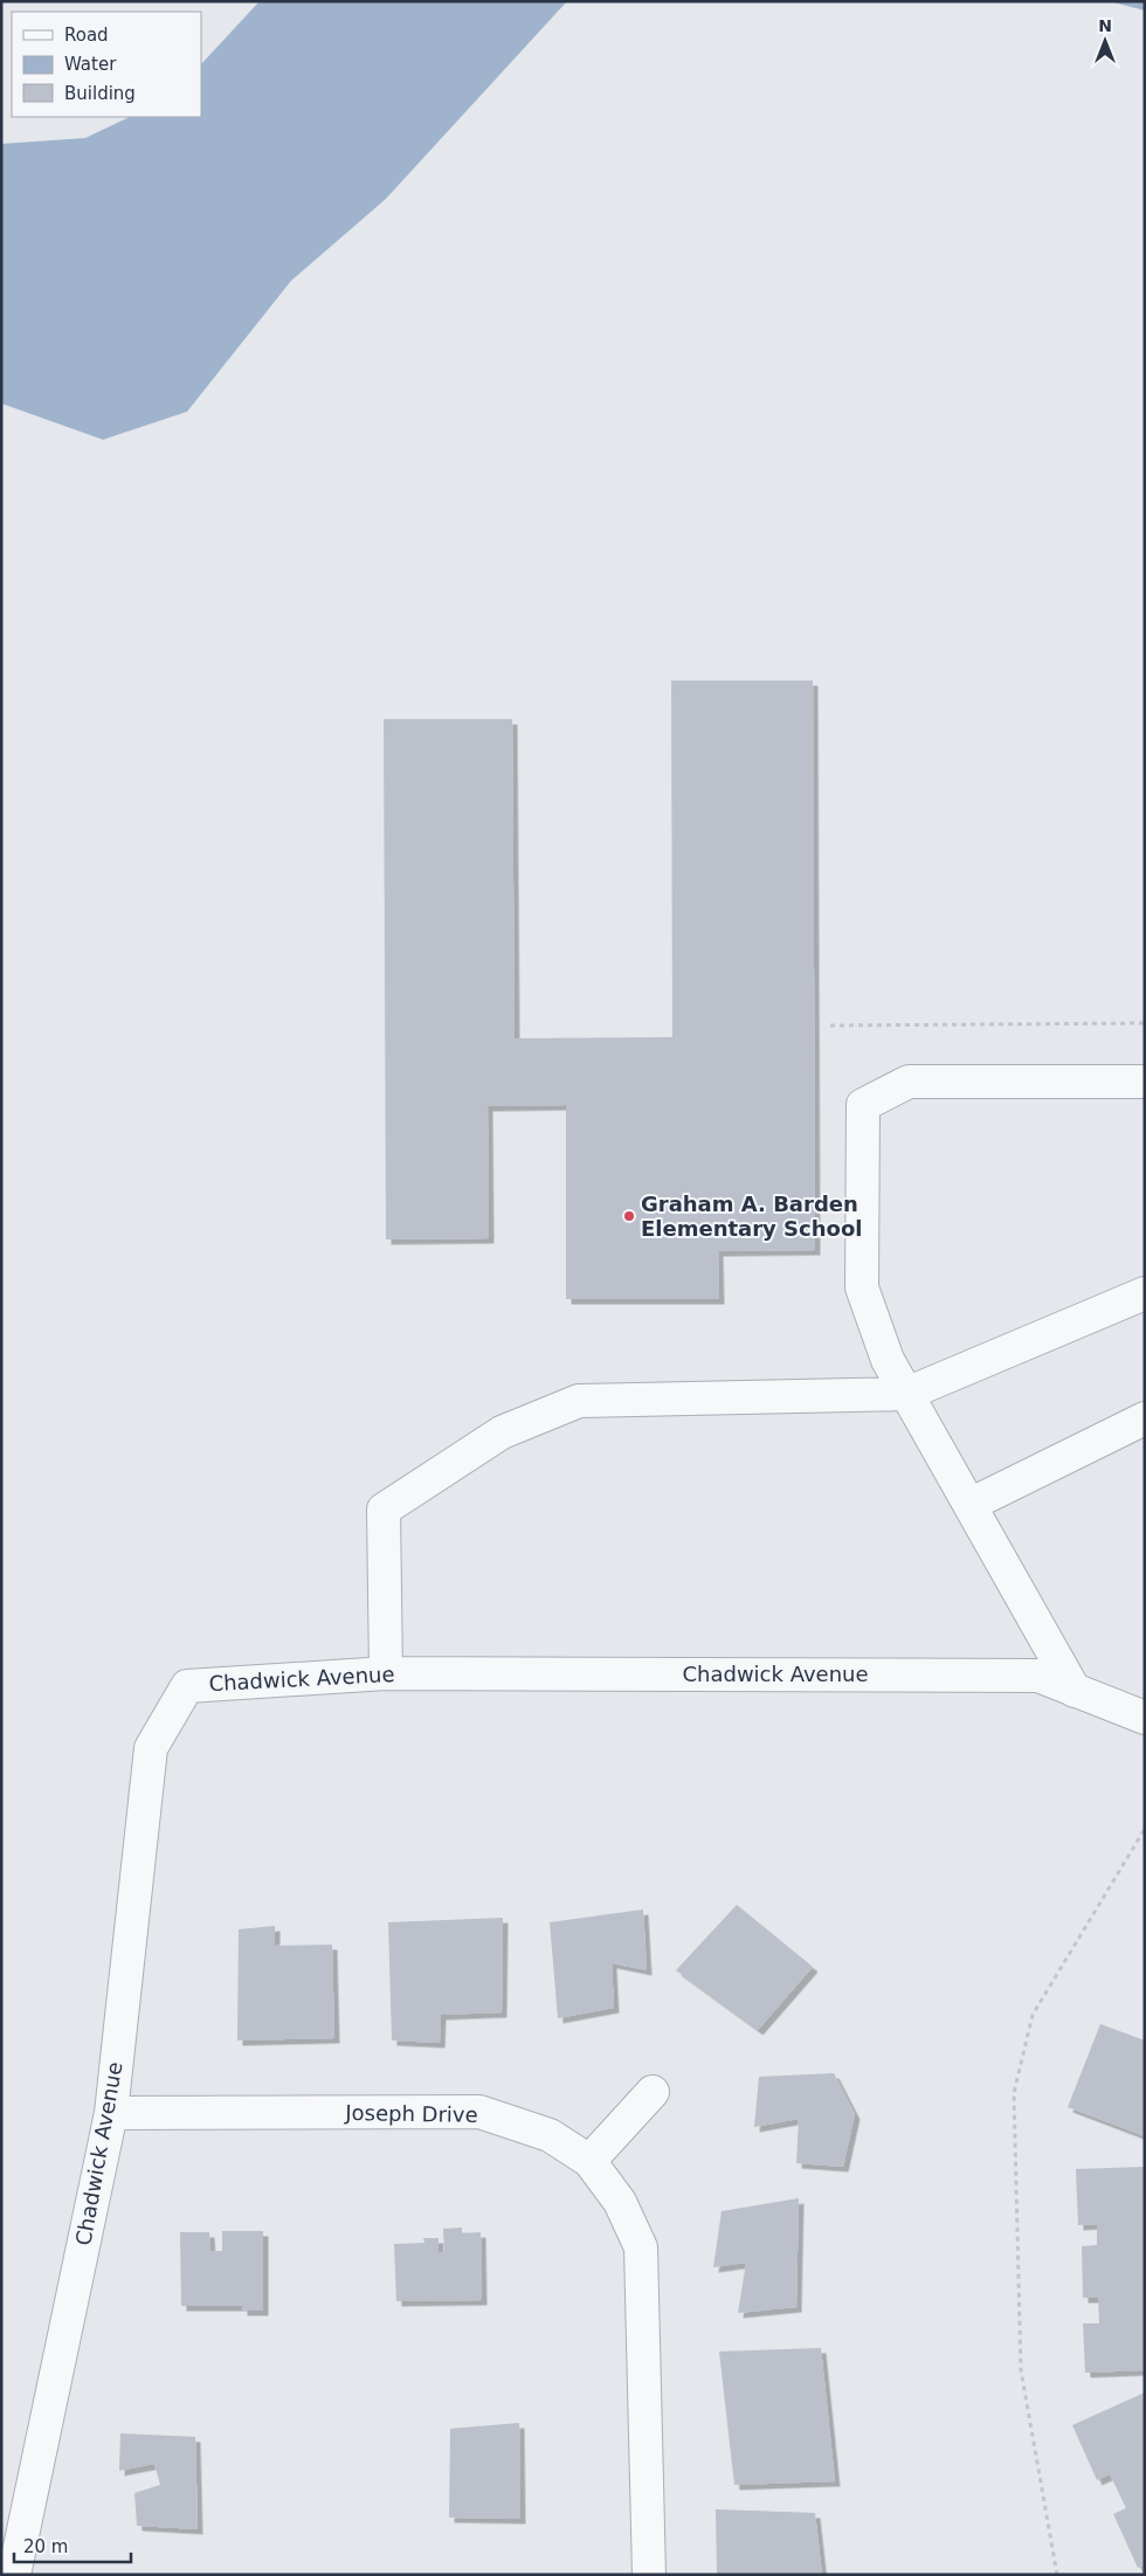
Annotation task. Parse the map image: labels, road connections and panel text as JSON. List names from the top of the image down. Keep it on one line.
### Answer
{"streets":{"street":["Chadwick Avenue","Joseph Drive"]},"crossings":[["Chadwick Avenue","Joseph Drive"]],"places":["Graham A. Barden Elementary School"],"legend":["Road","Water","Building"],"scale_bar":"20 m","north":"top"}
